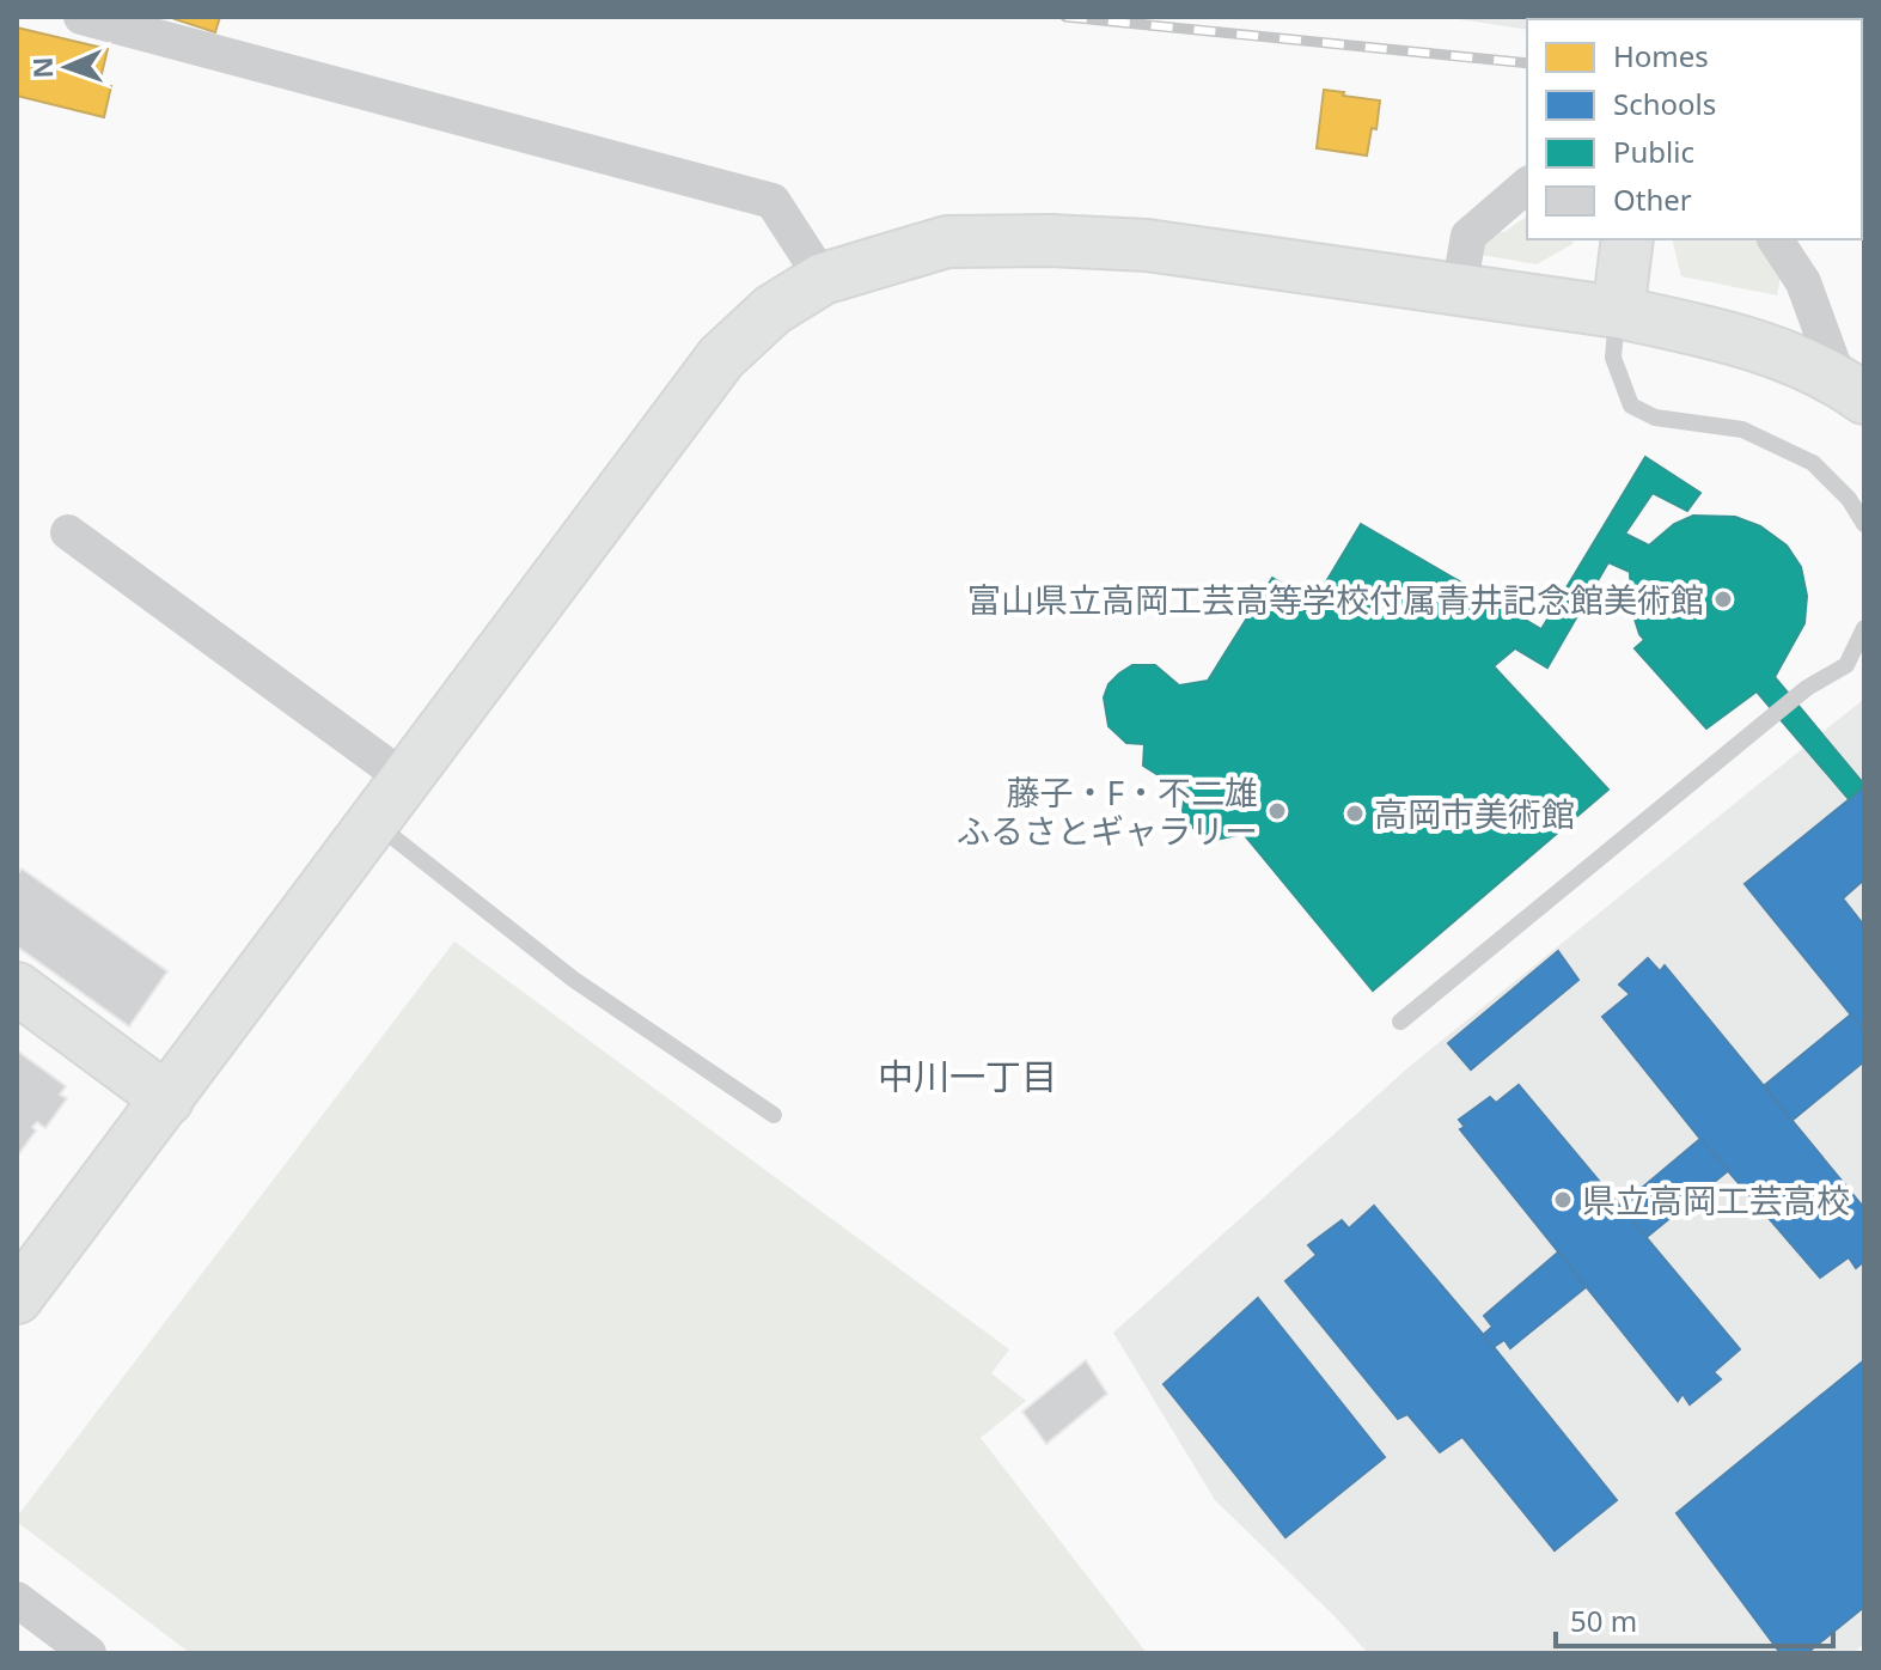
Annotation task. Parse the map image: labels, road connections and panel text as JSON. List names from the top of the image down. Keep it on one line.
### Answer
{"districts":["中川一丁目"],"places":["富山県立高岡工芸高等学校付属青井記念館美術館","藤子・F・不二雄 ふるさとギャラリー","高岡市美術館","県立高岡工芸高校"],"legend":["Homes","Schools","Public","Other"],"scale_bar":"50 m","north":"left"}
